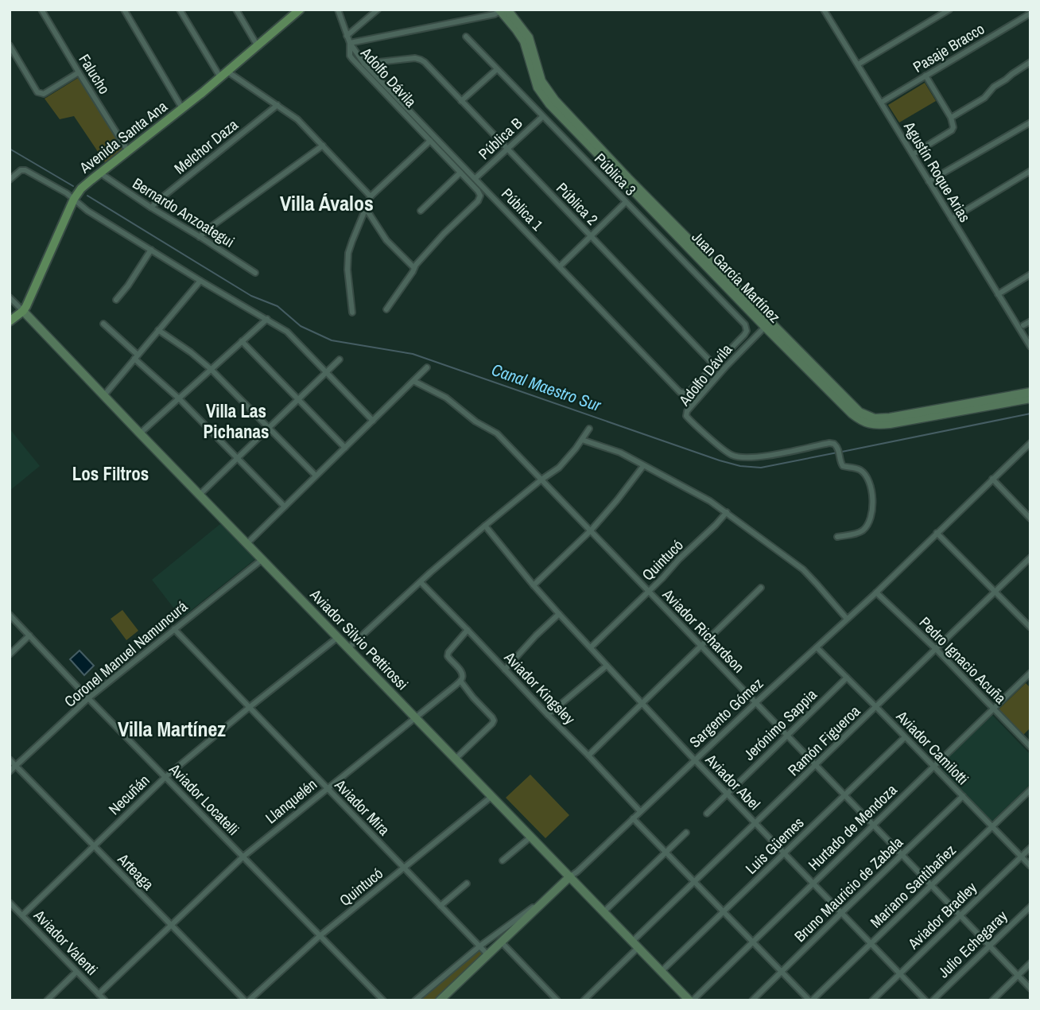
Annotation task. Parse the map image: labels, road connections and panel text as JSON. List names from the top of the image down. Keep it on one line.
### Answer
{"streets":{"main road":["Avenida Santa Ana","Juan García Martínez","Aviador Silvio Pettirossi","Sargento Gómez"],"street":["Pasaje Bracco","Falucho","Adolfo Dávila","Pública B","Melchor Daza","Agustín Roque Arias","Pública 3","Pública 2","Pública 1","Bernardo Anzoategui","Quintucó","Aviador Richardson","Coronel Manuel Namuncurá","Pedro Ignacio Acuña","Aviador Kingsley","Jerónimo Sappia","Ramón Figueroa","Aviador Camilotti","Aviador Abel","Necuñán","Aviador Locatelli","Llanquelén","Aviador Mira","Hurtado de Mendoza","Luis Güemes","Arteaga","Mariano Santibañez","Bruno Mauricio de Zabala","Aviador Bradley","Aviador Valenti","Julio Echegaray"]},"crossings":[["Pasaje Bracco","Agustín Roque Arias"],["Falucho","Avenida Santa Ana"],["Adolfo Dávila","Pública 1"],["Adolfo Dávila","Juan García Martínez"],["Avenida Santa Ana","Bernardo Anzoategui"],["Avenida Santa Ana","Aviador Silvio Pettirossi"],["Pública B","Pública 3"],["Pública B","Pública 2"],["Pública B","Pública 1"],["Melchor Daza","Bernardo Anzoategui"],["Pública 3","Pública 2"],["Pública 3","Pública 1"],["Pública 2","Pública 1"],["Quintucó","Aviador Richardson"],["Quintucó","Aviador Silvio Pettirossi"],["Quintucó","Aviador Abel"],["Quintucó","Aviador Locatelli"],["Quintucó","Aviador Mira"],["Aviador Richardson","Sargento Gómez"],["Aviador Richardson","Jerónimo Sappia"],["Aviador Richardson","Ramón Figueroa"],["Aviador Richardson","Hurtado de Mendoza"],["Aviador Richardson","Luis Güemes"],["Aviador Richardson","Mariano Santibañez"],["Aviador Richardson","Bruno Mauricio de Zabala"],["Aviador Richardson","Aviador Bradley"],["Aviador Richardson","Julio Echegaray"],["Aviador Silvio Pettirossi","Coronel Manuel Namuncurá"],["Aviador Silvio Pettirossi","Sargento Gómez"],["Aviador Silvio Pettirossi","Ramón Figueroa"],["Aviador Silvio Pettirossi","Necuñán"],["Aviador Silvio Pettirossi","Llanquelén"],["Aviador Silvio Pettirossi","Hurtado de Mendoza"],["Aviador Silvio Pettirossi","Luis Güemes"],["Coronel Manuel Namuncurá","Aviador Locatelli"],["Coronel Manuel Namuncurá","Aviador Mira"],["Coronel Manuel Namuncurá","Arteaga"],["Pedro Ignacio Acuña","Sargento Gómez"],["Pedro Ignacio Acuña","Ramón Figueroa"],["Pedro Ignacio Acuña","Hurtado de Mendoza"],["Aviador Kingsley","Sargento Gómez"],["Sargento Gómez","Aviador Camilotti"],["Sargento Gómez","Aviador Abel"],["Sargento Gómez","Aviador Mira"],["Jerónimo Sappia","Aviador Camilotti"],["Jerónimo Sappia","Aviador Abel"],["Ramón Figueroa","Aviador Camilotti"],["Ramón Figueroa","Aviador Abel"],["Aviador Camilotti","Hurtado de Mendoza"],["Aviador Camilotti","Luis Güemes"],["Aviador Camilotti","Mariano Santibañez"],["Aviador Camilotti","Bruno Mauricio de Zabala"],["Aviador Camilotti","Aviador Bradley"],["Aviador Abel","Hurtado de Mendoza"],["Aviador Abel","Luis Güemes"],["Aviador Abel","Mariano Santibañez"],["Aviador Abel","Bruno Mauricio de Zabala"],["Aviador Abel","Aviador Bradley"],["Necuñán","Aviador Locatelli"],["Necuñán","Aviador Mira"],["Necuñán","Arteaga"],["Necuñán","Aviador Valenti"],["Aviador Locatelli","Llanquelén"],["Llanquelén","Aviador Mira"],["Llanquelén","Arteaga"],["Llanquelén","Aviador Valenti"]],"districts":["Villa Ávalos","Villa Las Pichanas","Los Filtros","Villa Martínez"],"water":["Canal Maestro Sur"]}
